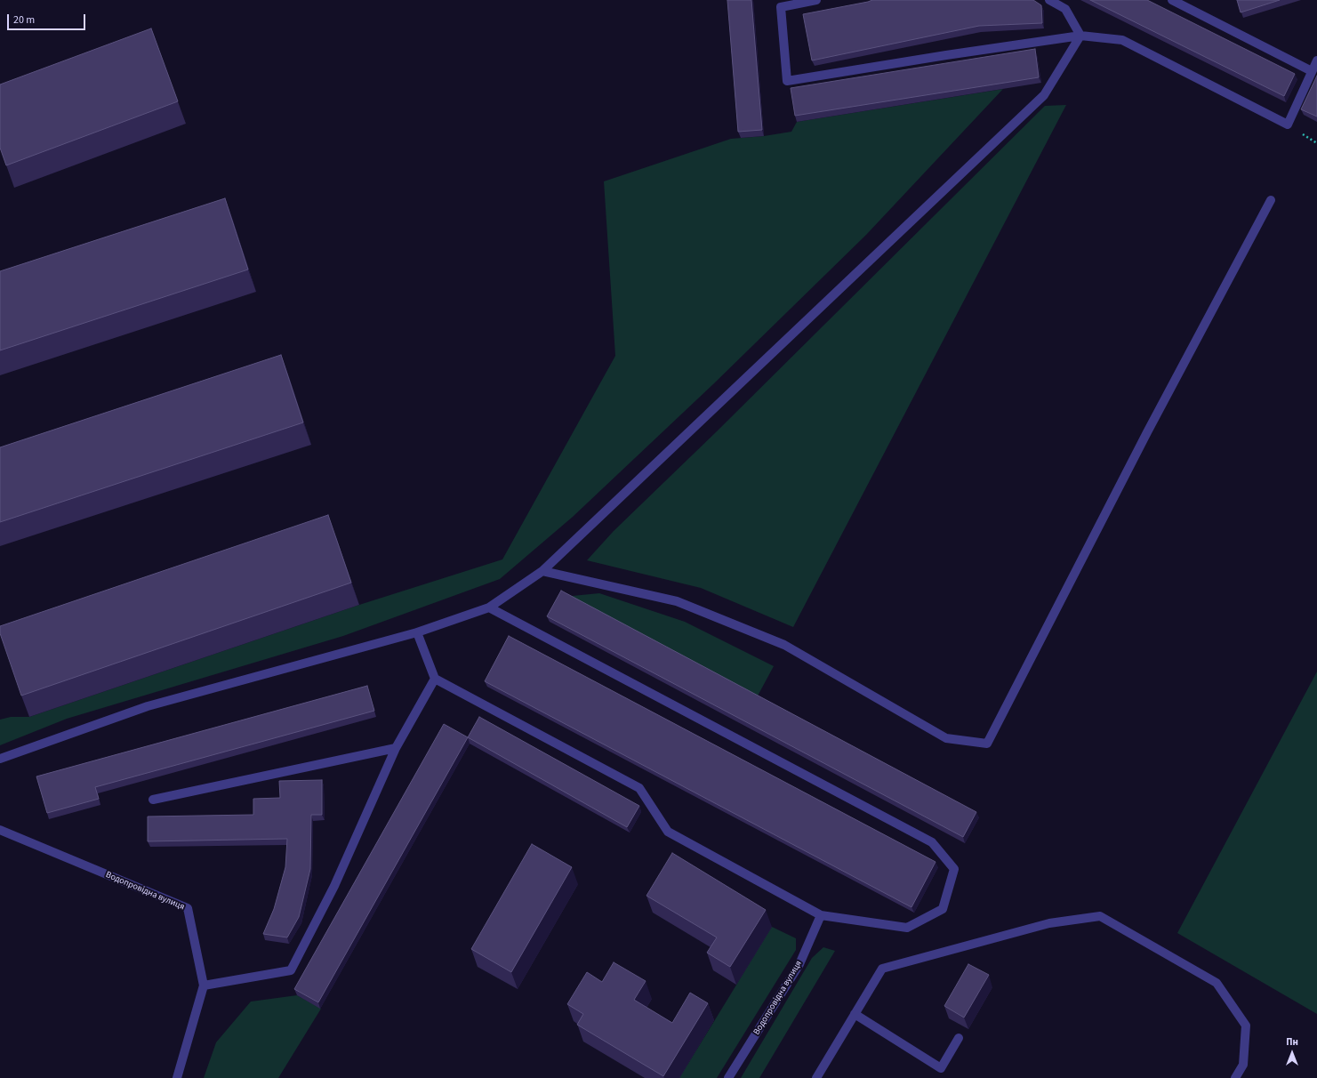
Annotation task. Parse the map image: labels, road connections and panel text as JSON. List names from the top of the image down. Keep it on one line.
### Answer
{"streets":{"street":["Водопровідна вулиця"]},"scale_bar":"20 m","north":"top"}
